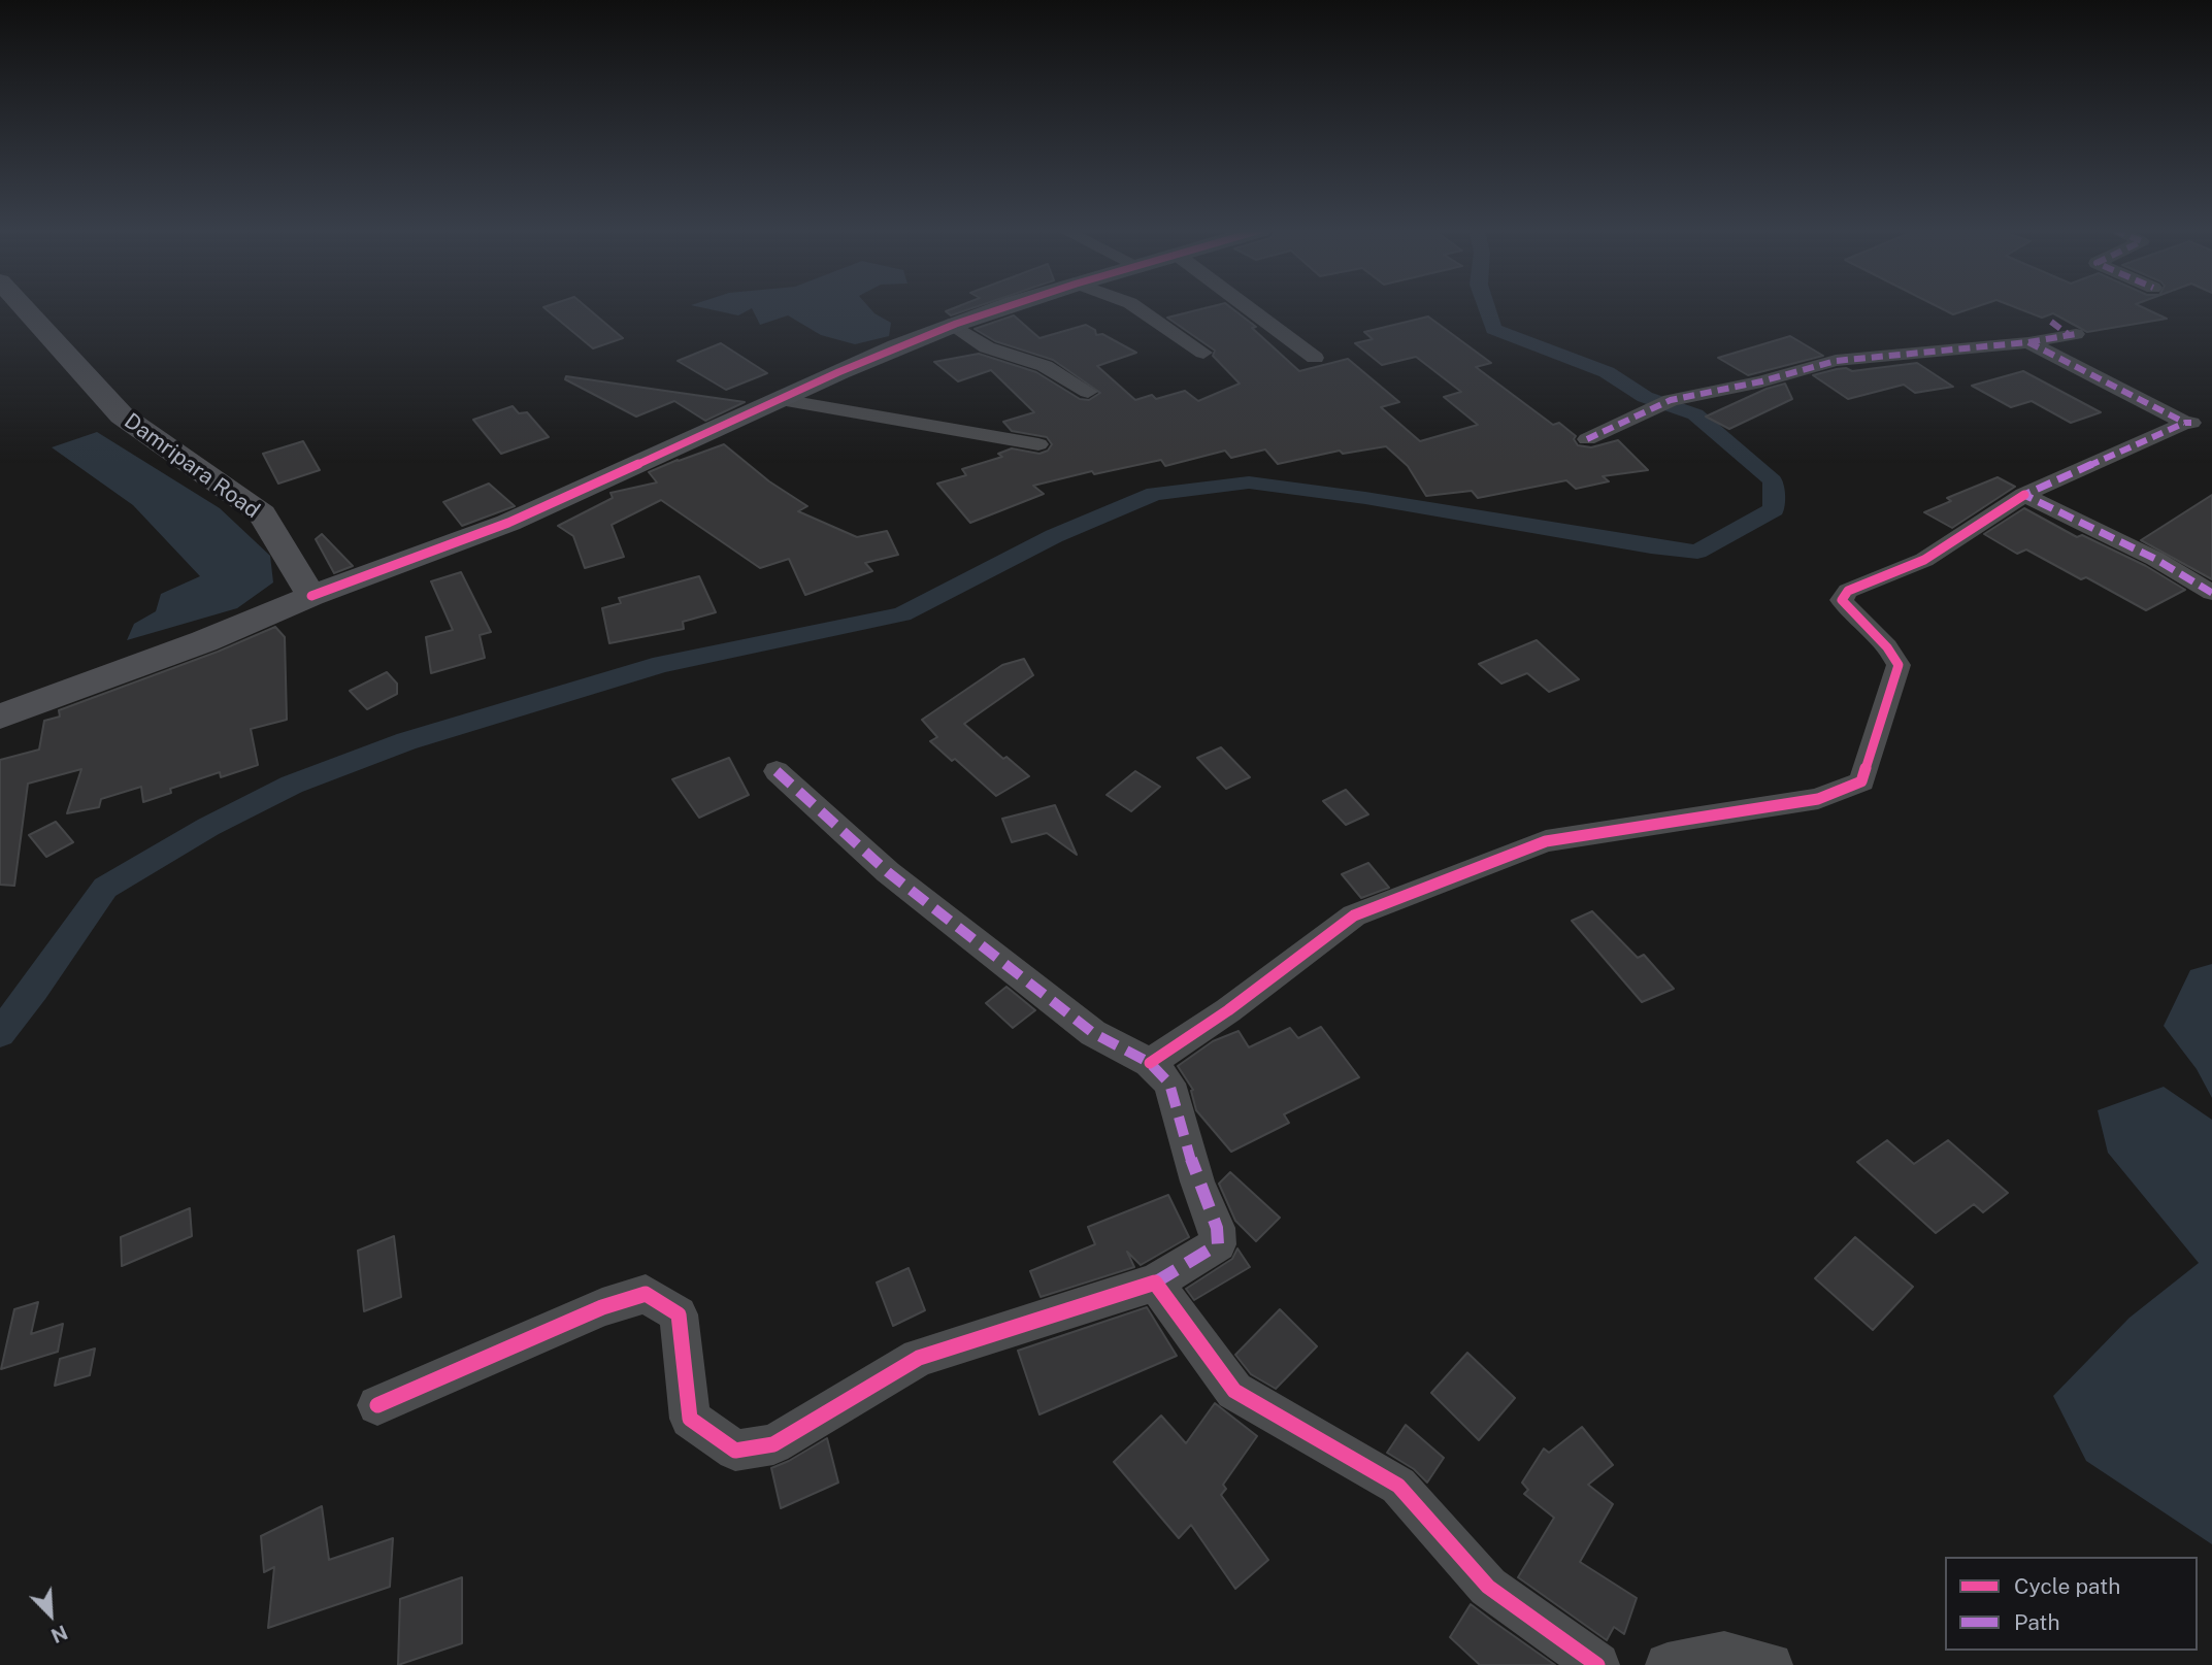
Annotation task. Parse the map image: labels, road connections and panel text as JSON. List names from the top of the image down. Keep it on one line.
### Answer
{"streets":{"street":["Damripara Road"]},"legend":["Cycle path","Path"],"north":"bottom right"}
